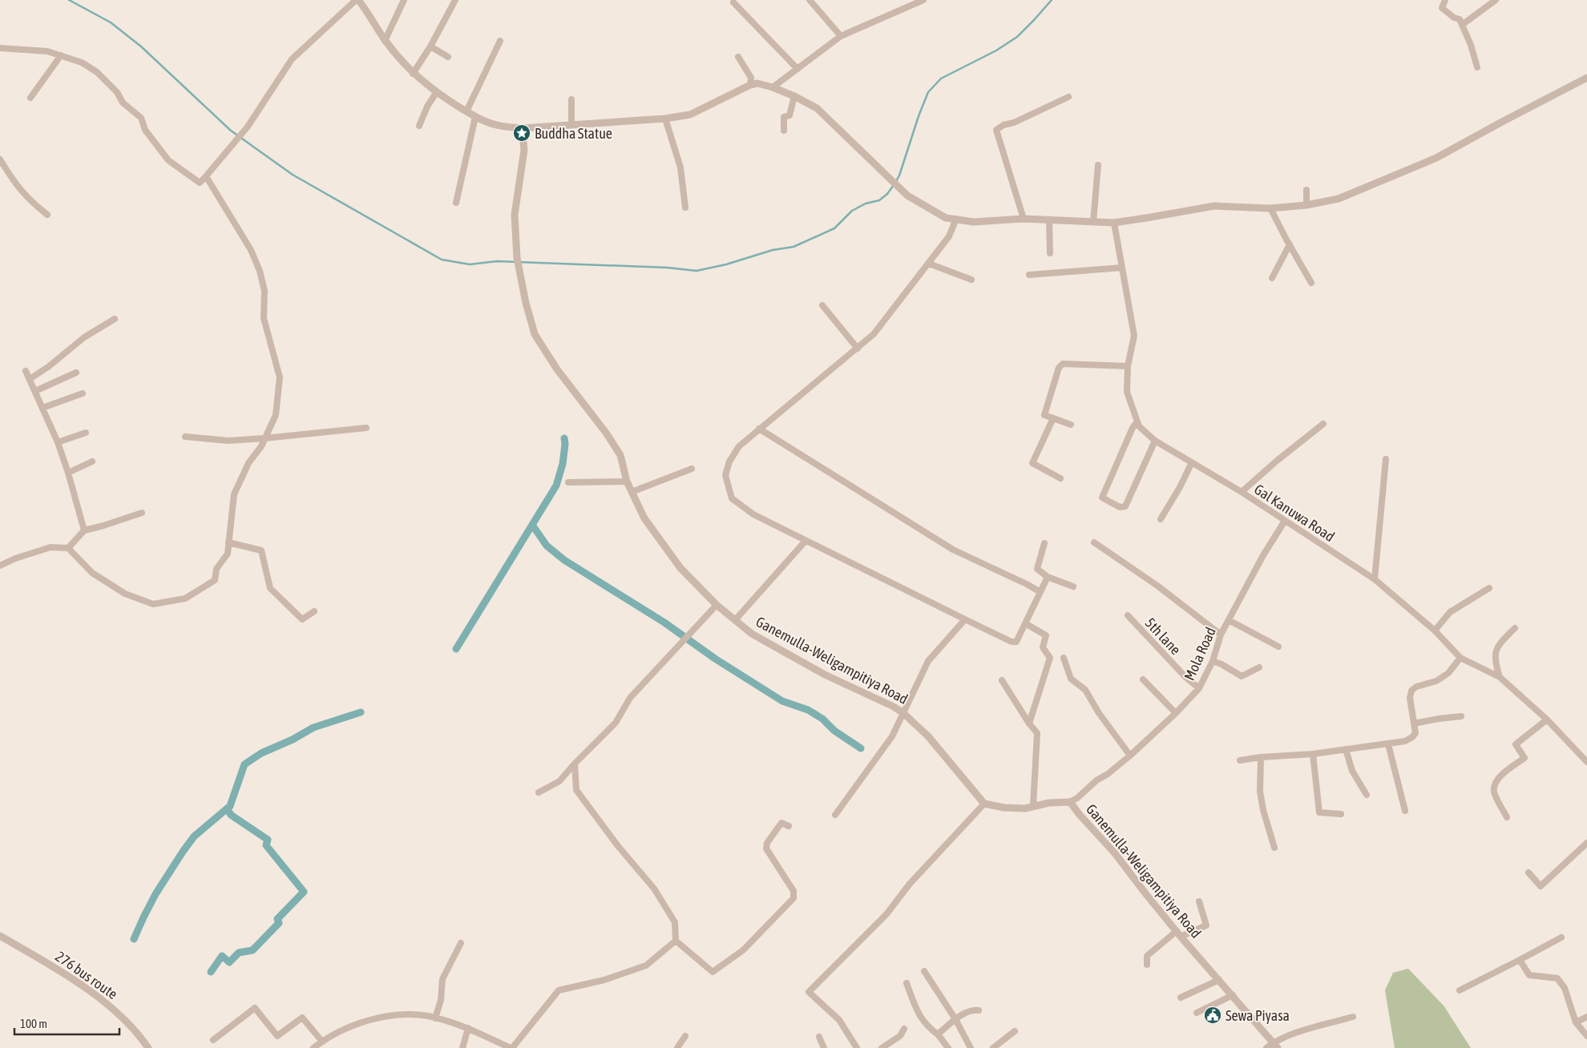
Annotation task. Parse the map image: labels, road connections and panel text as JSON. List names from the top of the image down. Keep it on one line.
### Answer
{"streets":{"street":["Gal Kanuwa Road","5th lane","Mola Road","Ganemulla-Weligampitiya Road","276 bus route"]},"crossings":[["Gal Kanuwa Road","Mola Road"],["5th lane","Mola Road"],["Mola Road","Ganemulla-Weligampitiya Road"]],"places":{"place":["Buddha Statue"],"public building":["Sewa Piyasa"]},"scale_bar":"100 m"}
